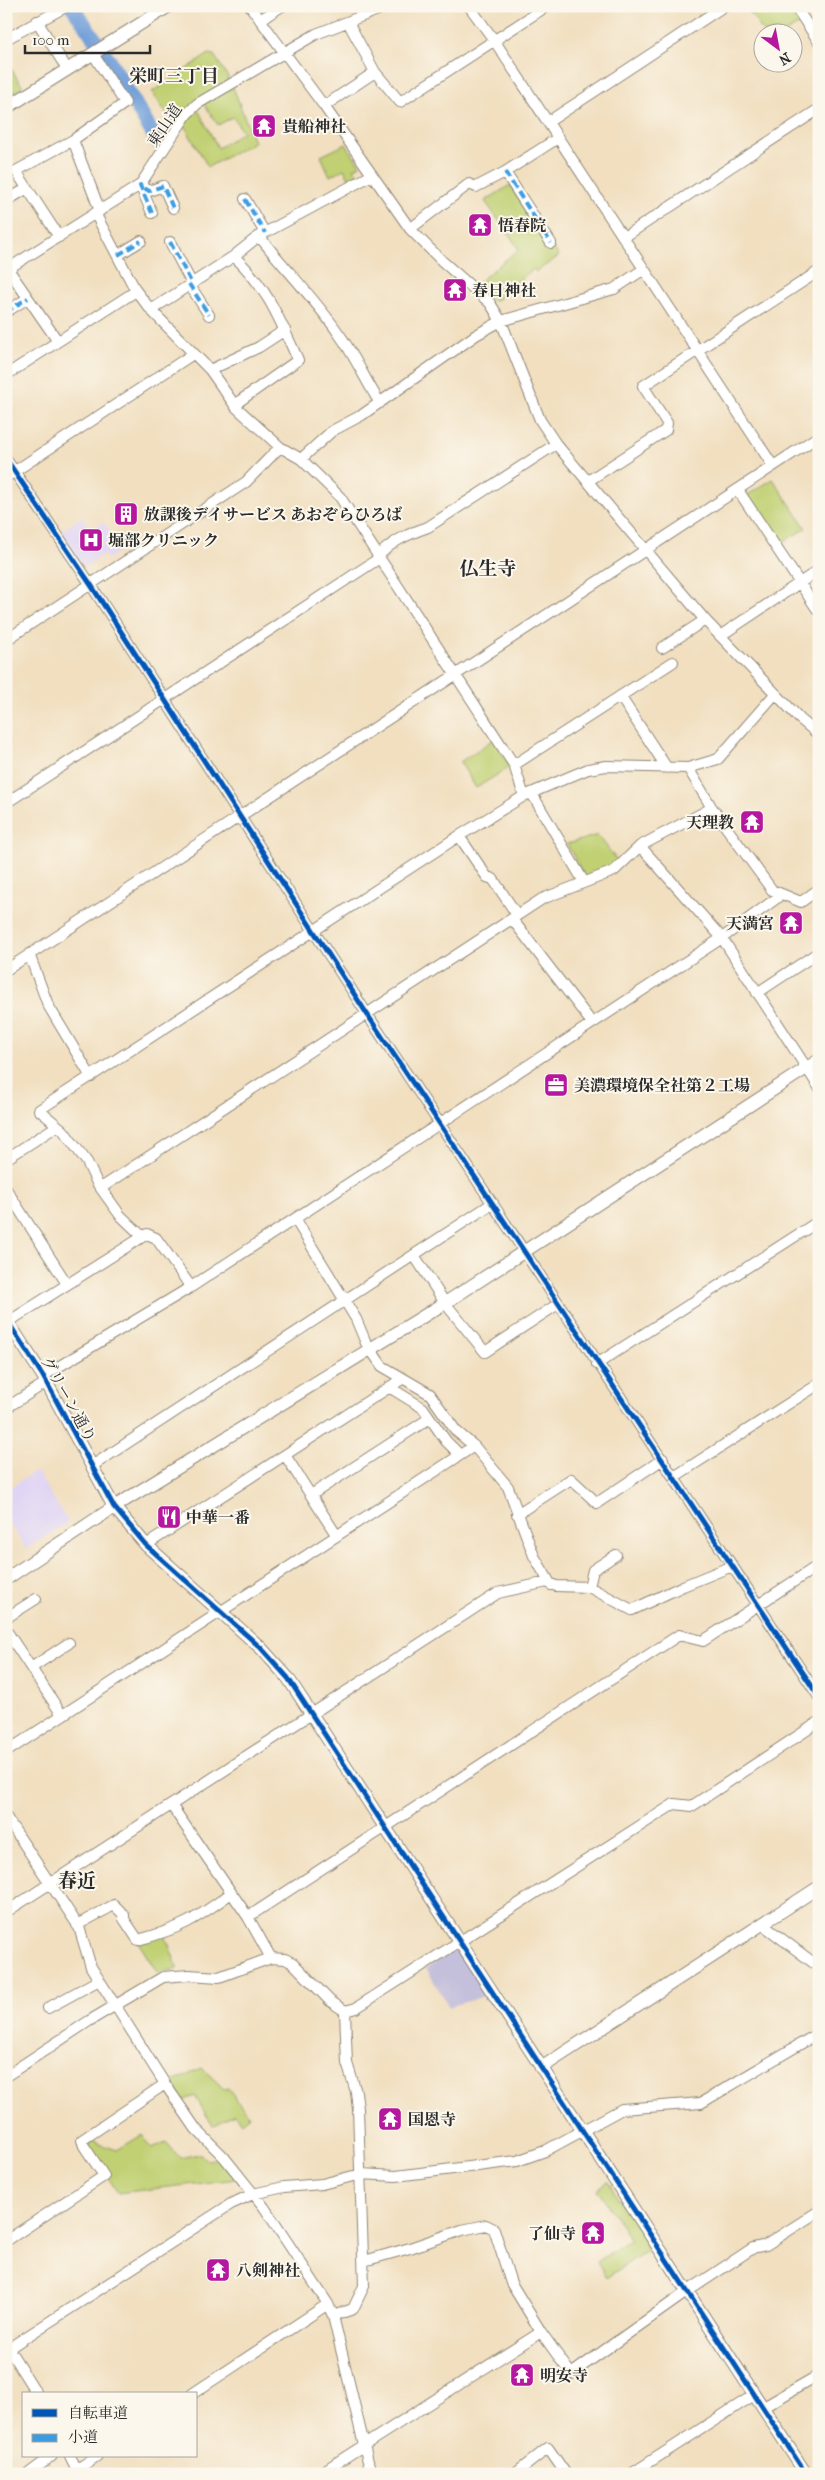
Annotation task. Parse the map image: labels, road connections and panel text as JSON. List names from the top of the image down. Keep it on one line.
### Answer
{"streets":{"street":["東山道","グリーン通り"]},"districts":["栄町三丁目","仏生寺","春近"],"places":{"temple":["貴船神社","悟春院","春日神社","天理教","天満宮","国恩寺","了仙寺","八剣神社","明安寺"],"building":["放課後デイサービス あおぞらひろば"],"hospital":["堀部クリニック"],"office":["美濃環境保全社第２工場"],"restaurant":["中華一番"]},"legend":["自転車道","小道"],"scale_bar":"100 m","north":"bottom right"}
